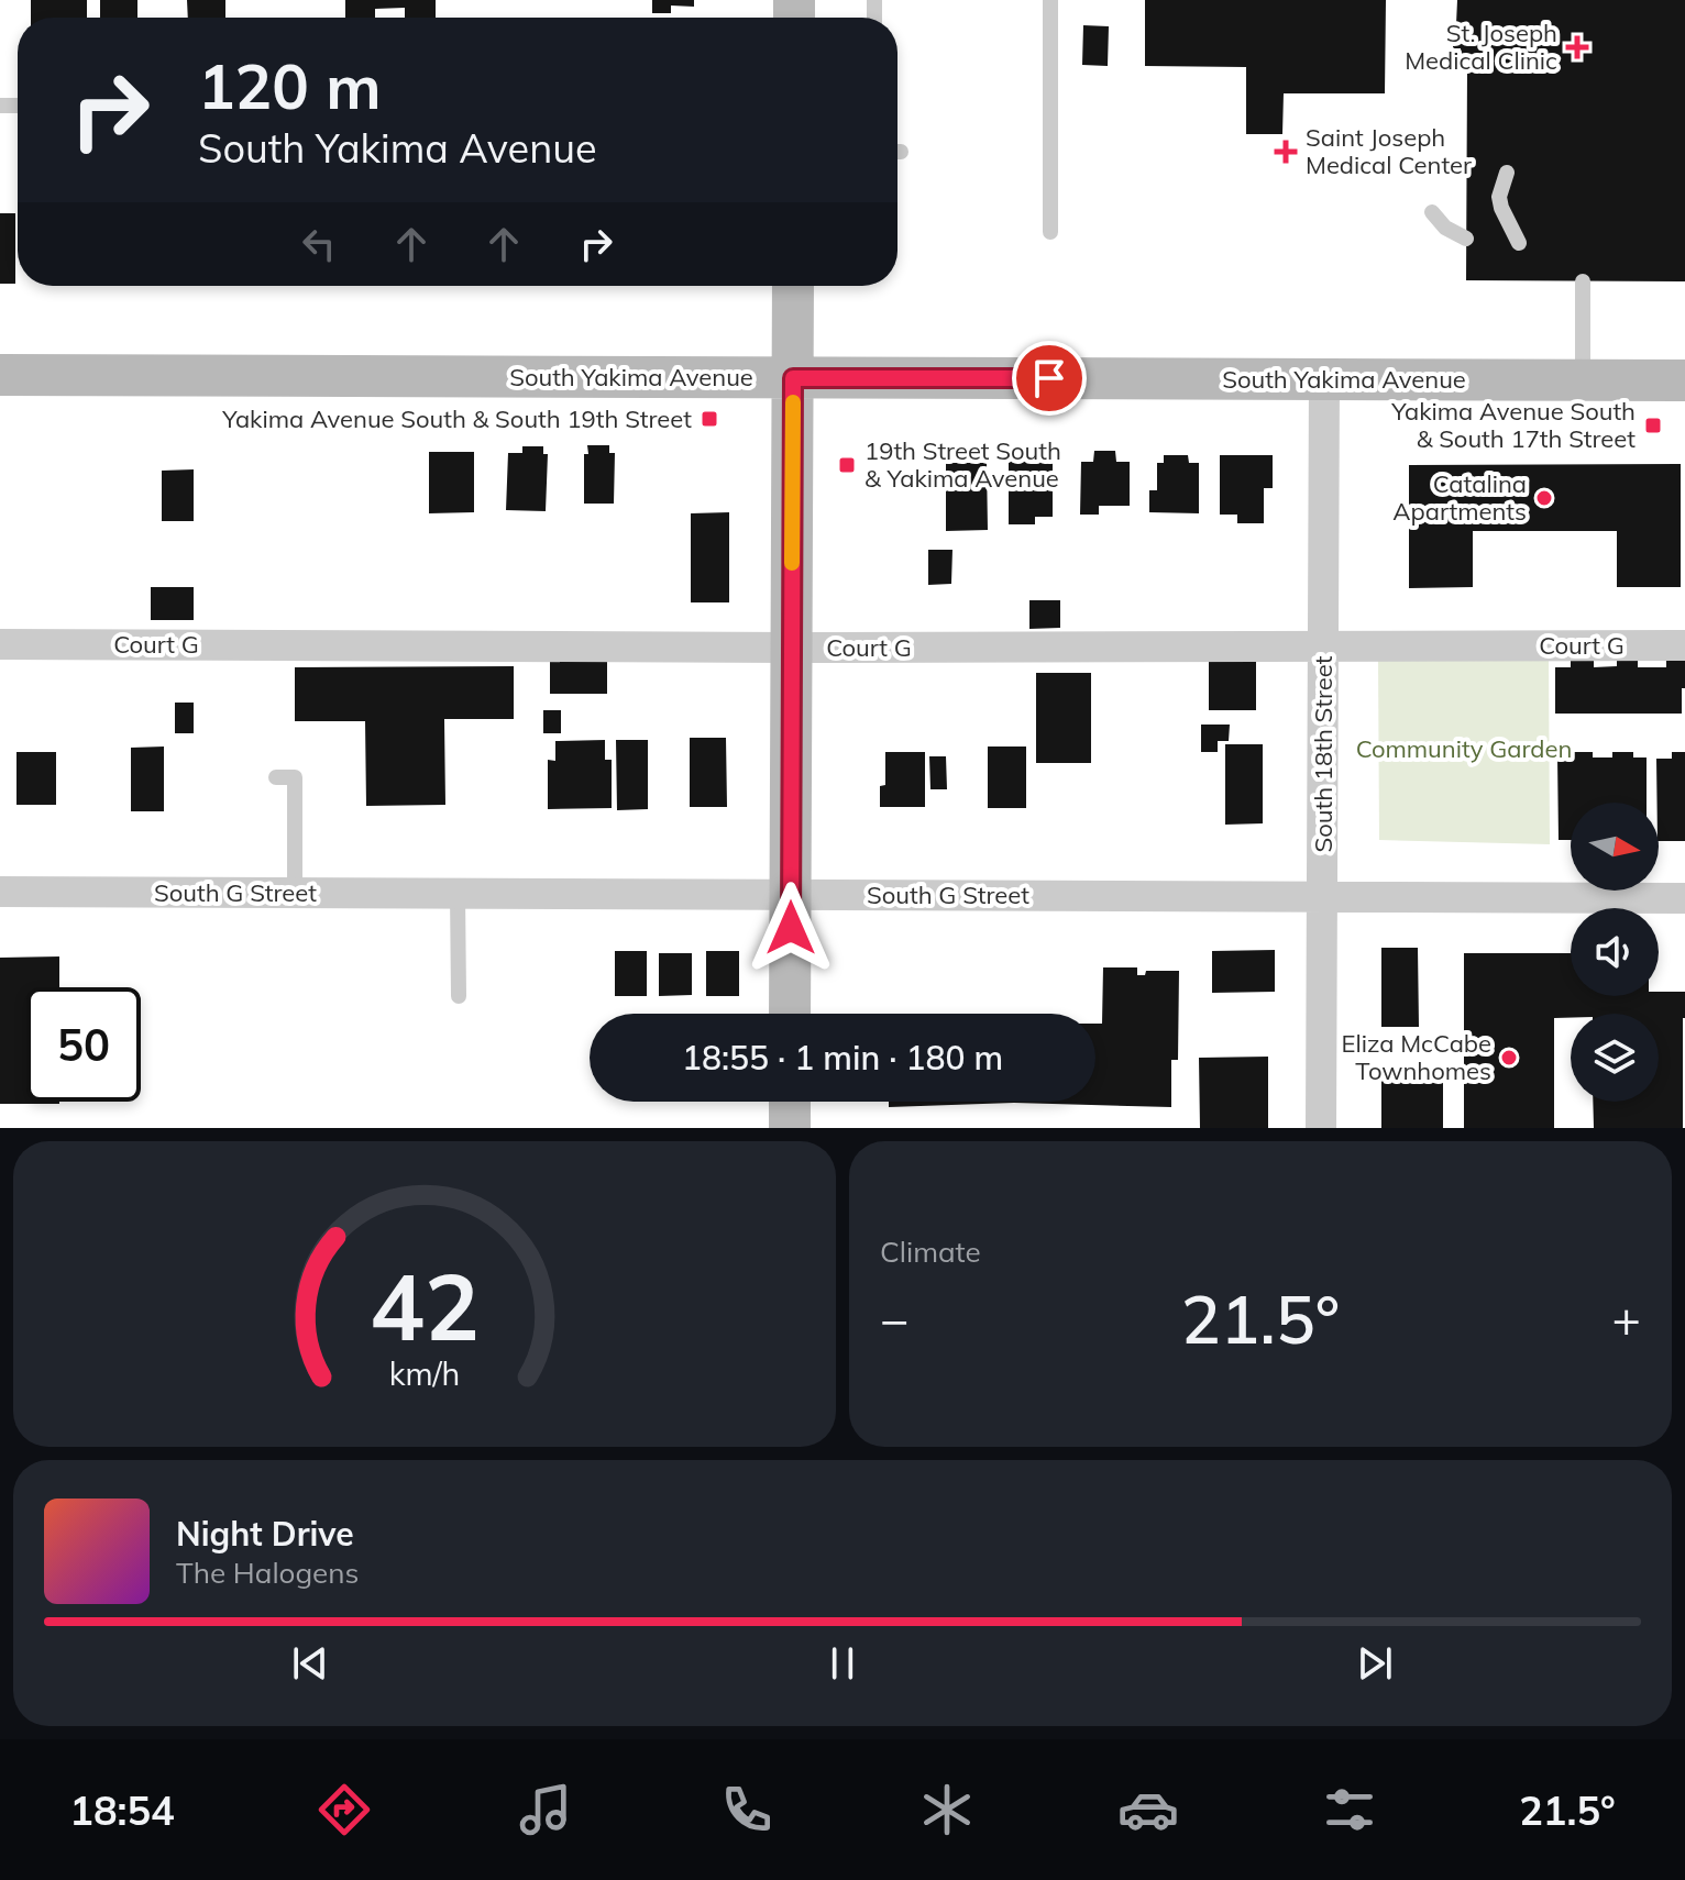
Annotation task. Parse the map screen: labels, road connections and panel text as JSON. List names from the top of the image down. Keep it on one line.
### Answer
{"streets":{"main road":["South Yakima Avenue"],"street":["Court G","South 18th Street","South G Street"]},"crossings":[["South Yakima Avenue","South 18th Street"],["Court G","South 18th Street"],["South 18th Street","South G Street"]],"parks":["Community Garden"],"places":{"health":["St. Joseph Medical Clinic","Saint Joseph Medical Center"],"transit":["Yakima Avenue South & South 19th Street","Yakima Avenue South & South 17th Street","19th Street South & Yakima Avenue"],"other":["Catalina Apartments","Eliza McCabe Townhomes"]},"north":"right","page":{"turn":["120 m","South Yakima Avenue"],"limit":"50","trip":"18:55 · 1 min · 180 m","tile":"Climate","heat":["−","21.5°","+"],"song":["Night Drive","The Halogens"],"tabs":["18:54","21.5°"],"gauge":["42","km/h"]}}
